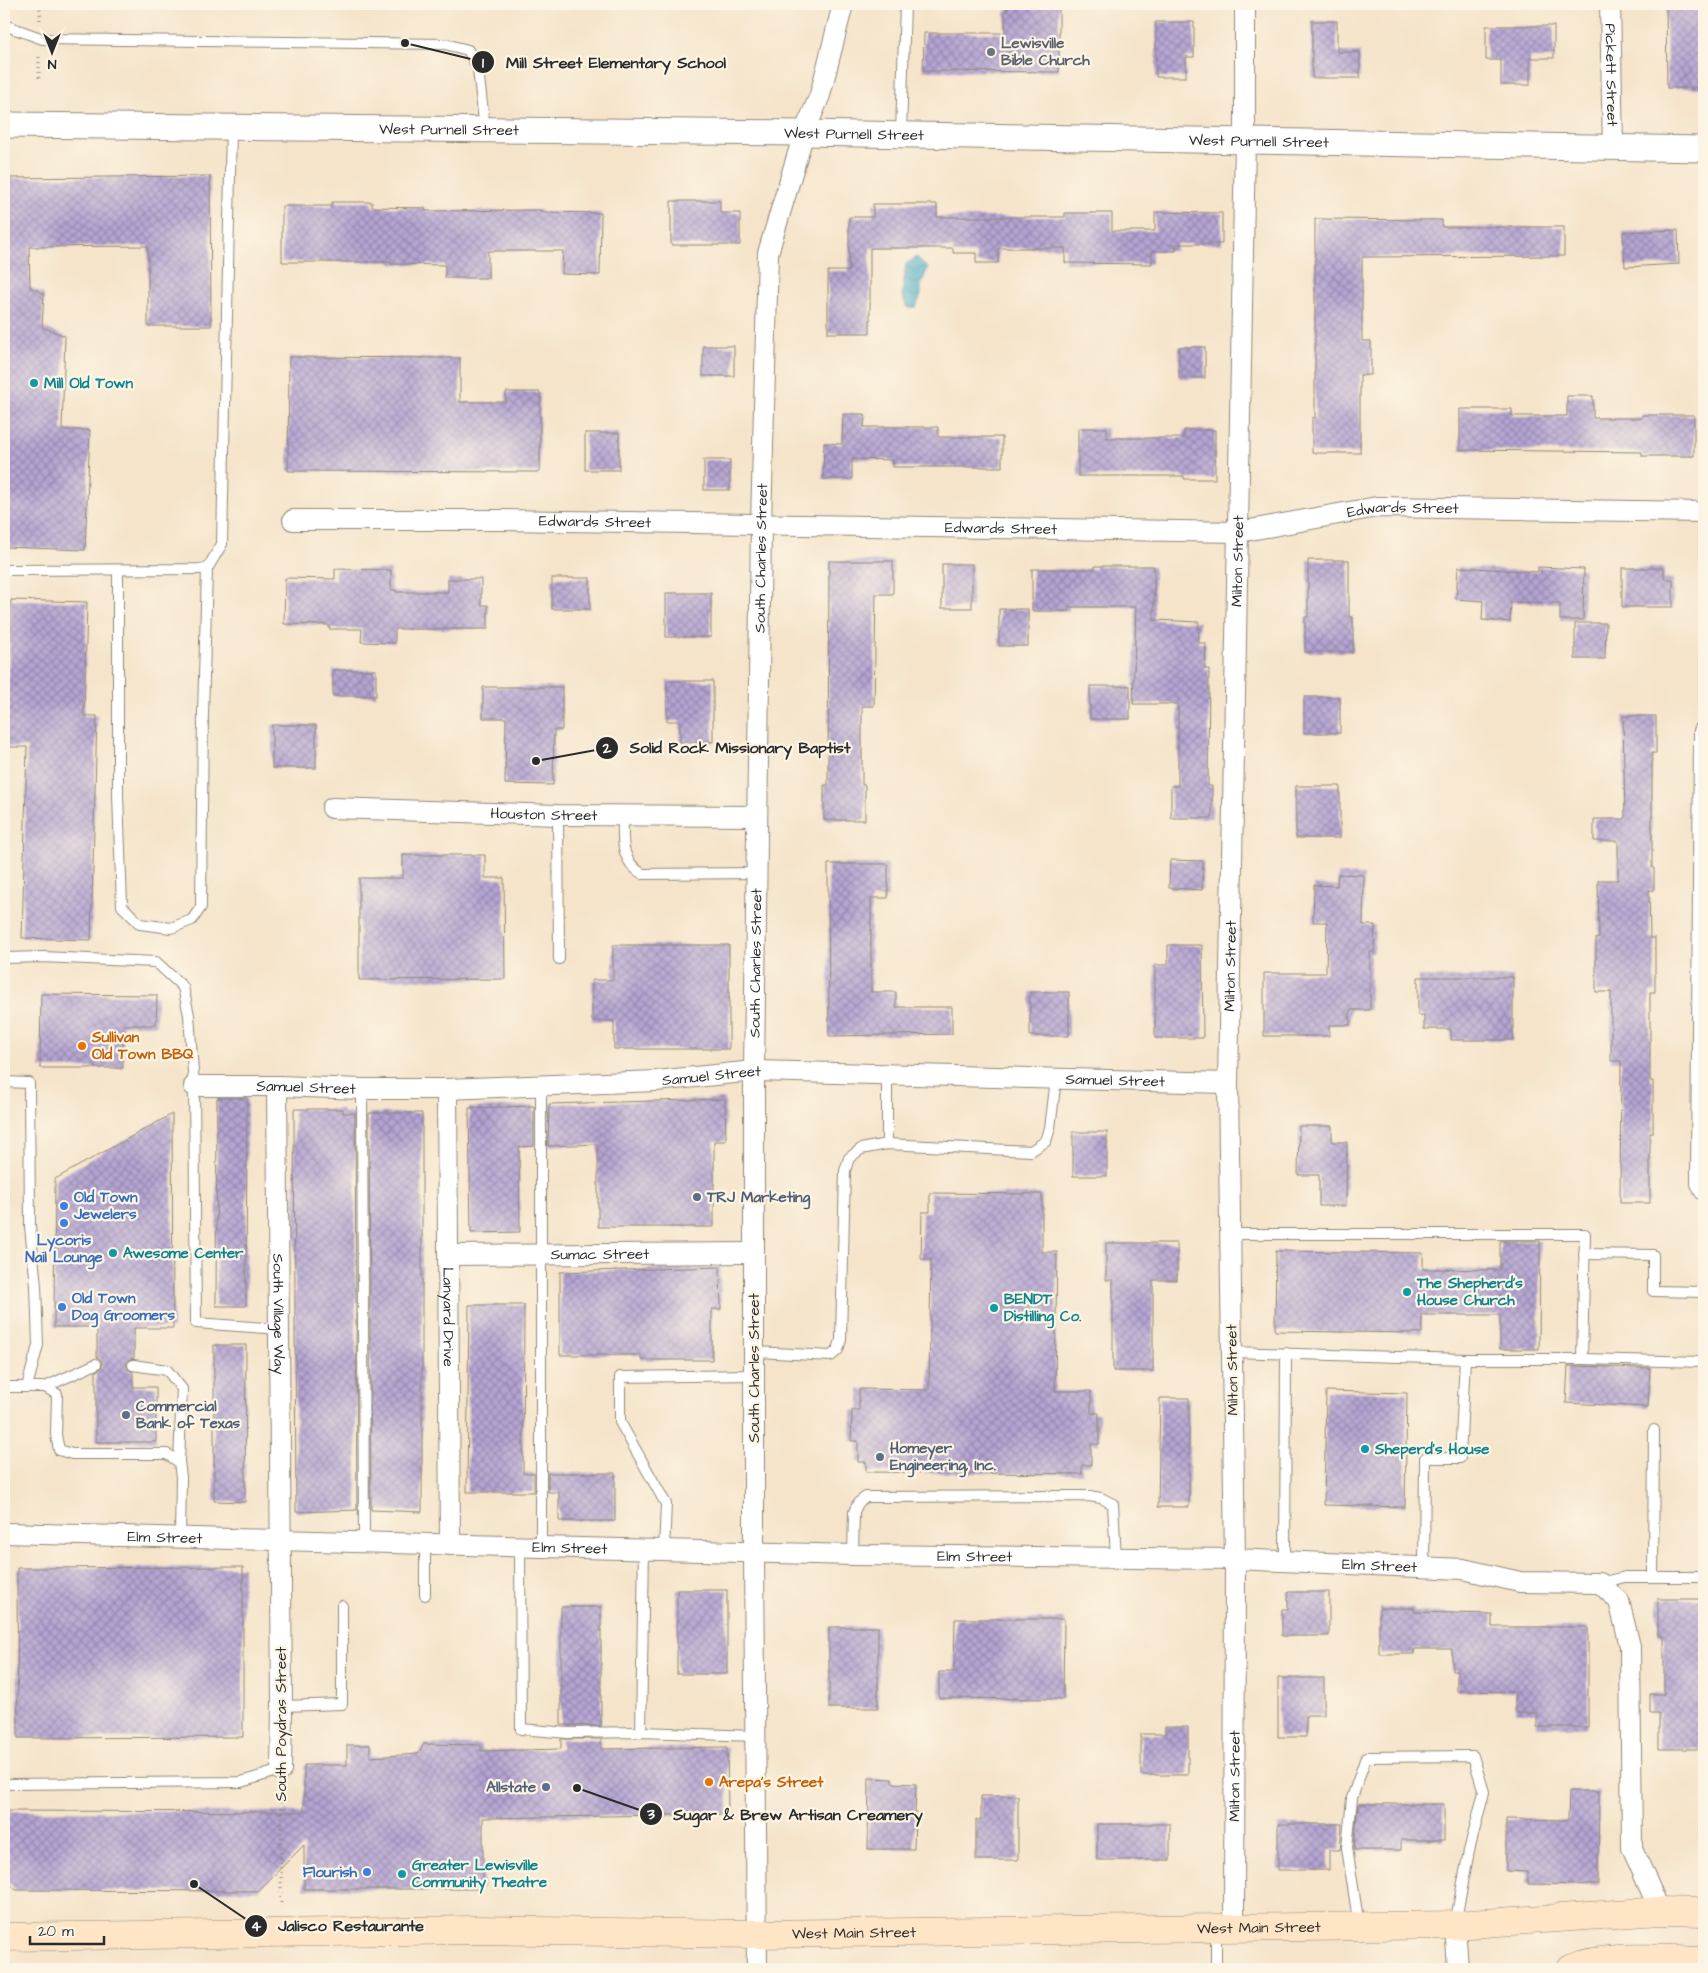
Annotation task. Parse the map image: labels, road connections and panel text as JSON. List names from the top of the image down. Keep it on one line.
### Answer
{"streets":{"main road":["West Main Street"],"street":["Pickett Street","West Purnell Street","Edwards Street","South Charles Street","Milton Street","Houston Street","Samuel Street","Sumac Street","South Village Way","Lanyard Drive","Elm Street","South Poydras Street"]},"crossings":[["Pickett Street","West Purnell Street"],["West Purnell Street","South Charles Street"],["West Purnell Street","Milton Street"],["Edwards Street","South Charles Street"],["Edwards Street","Milton Street"],["South Charles Street","Houston Street"],["South Charles Street","Samuel Street"],["South Charles Street","Sumac Street"],["South Charles Street","Elm Street"],["South Charles Street","West Main Street"],["Milton Street","Samuel Street"],["Milton Street","Elm Street"],["Milton Street","West Main Street"],["Samuel Street","South Village Way"],["Samuel Street","Lanyard Drive"],["Sumac Street","Lanyard Drive"],["South Village Way","Elm Street"],["South Village Way","South Poydras Street"],["Lanyard Drive","Elm Street"],["Elm Street","South Poydras Street"]],"places":["Mill Street Elementary School","Lewisville Bible Church","Mill Old Town","Solid Rock Missionary Baptist","Sullivan Old Town BBQ","TRJ Marketing","Old Town Jewelers","Lycoris Nail Lounge","Awesome Center","The Shepherd's House Church","Old Town Dog Groomers","BENDT Distilling Co.","Commercial Bank of Texas","Sheperd's House","Homeyer Engineering, Inc.","Arepa's Street","Allstate","Sugar & Brew Artisan Creamery","Flourish","Greater Lewisville Community Theatre","Jalisco Restaurante"],"scale_bar":"20 m","north":"bottom"}
